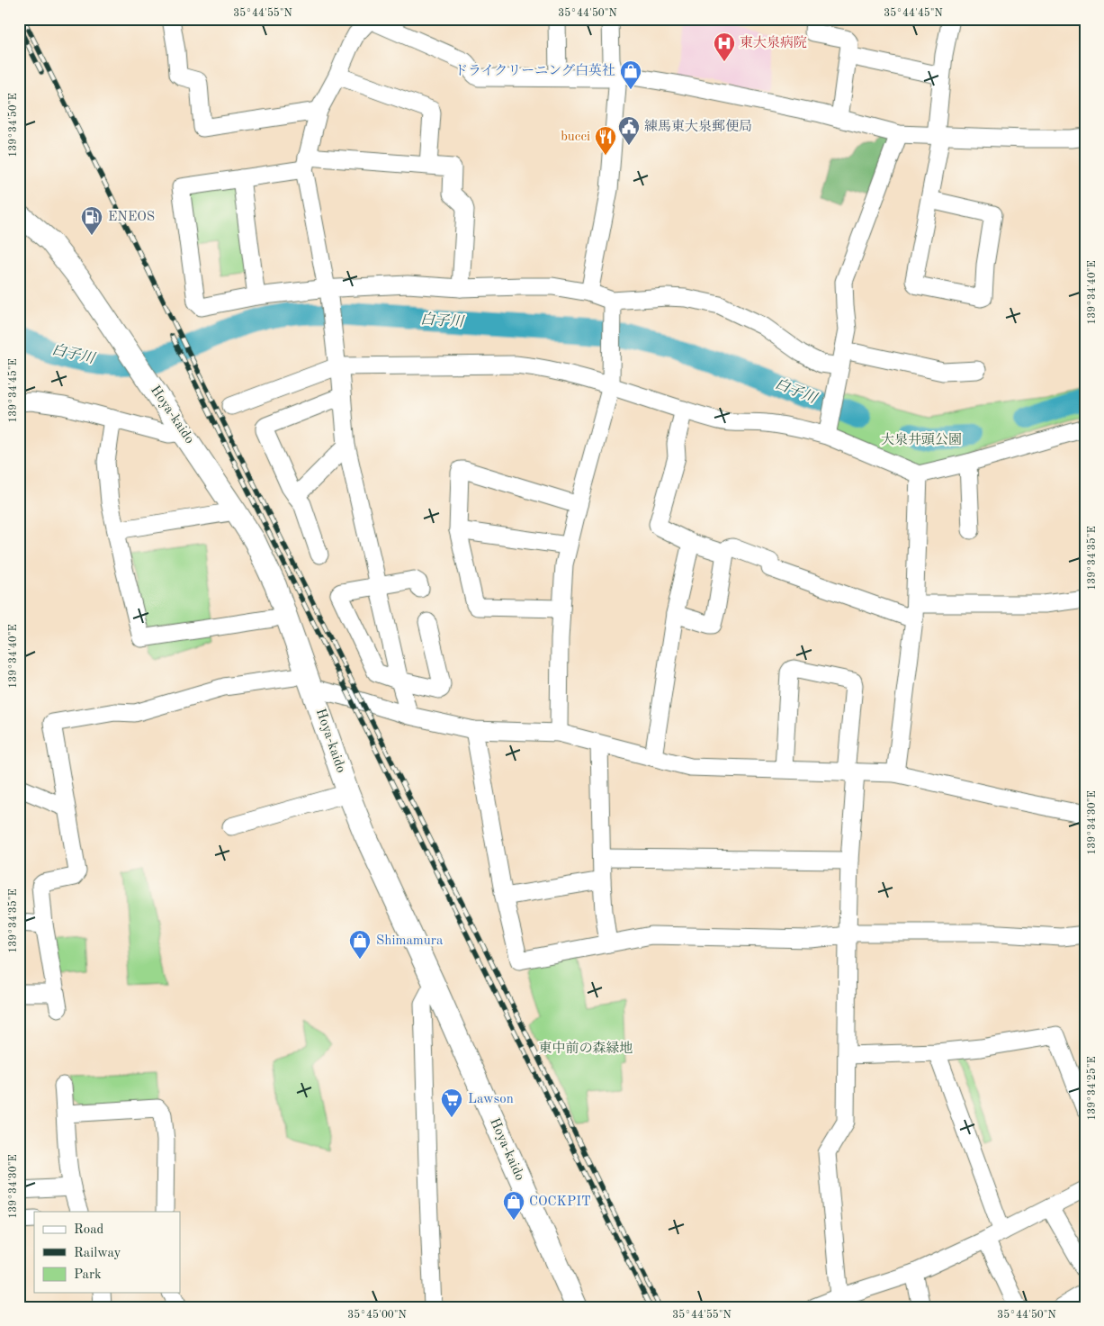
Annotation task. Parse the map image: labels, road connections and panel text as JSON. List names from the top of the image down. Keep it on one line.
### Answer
{"streets":{"main road":["Hoya-kaido"]},"water":["白子川"],"parks":["大泉井頭公園","東中前の森緑地"],"places":{"hospital":["東大泉病院"],"shop":["ドライクリーニング白英社","Shimamura","COCKPIT"],"public building":["練馬東大泉郵便局"],"restaurant":["bucci"],"fuel station":["ENEOS"],"supermarket":["Lawson"]},"legend":["Road","Railway","Park"],"coordinates":["35°44'55\"N","35°44'50\"N","35°44'45\"N","139°34'50\"E","139°34'40\"E","139°34'45\"E","139°34'35\"E","139°34'30\"E","139°34'25\"E","35°45'00\"N"]}
